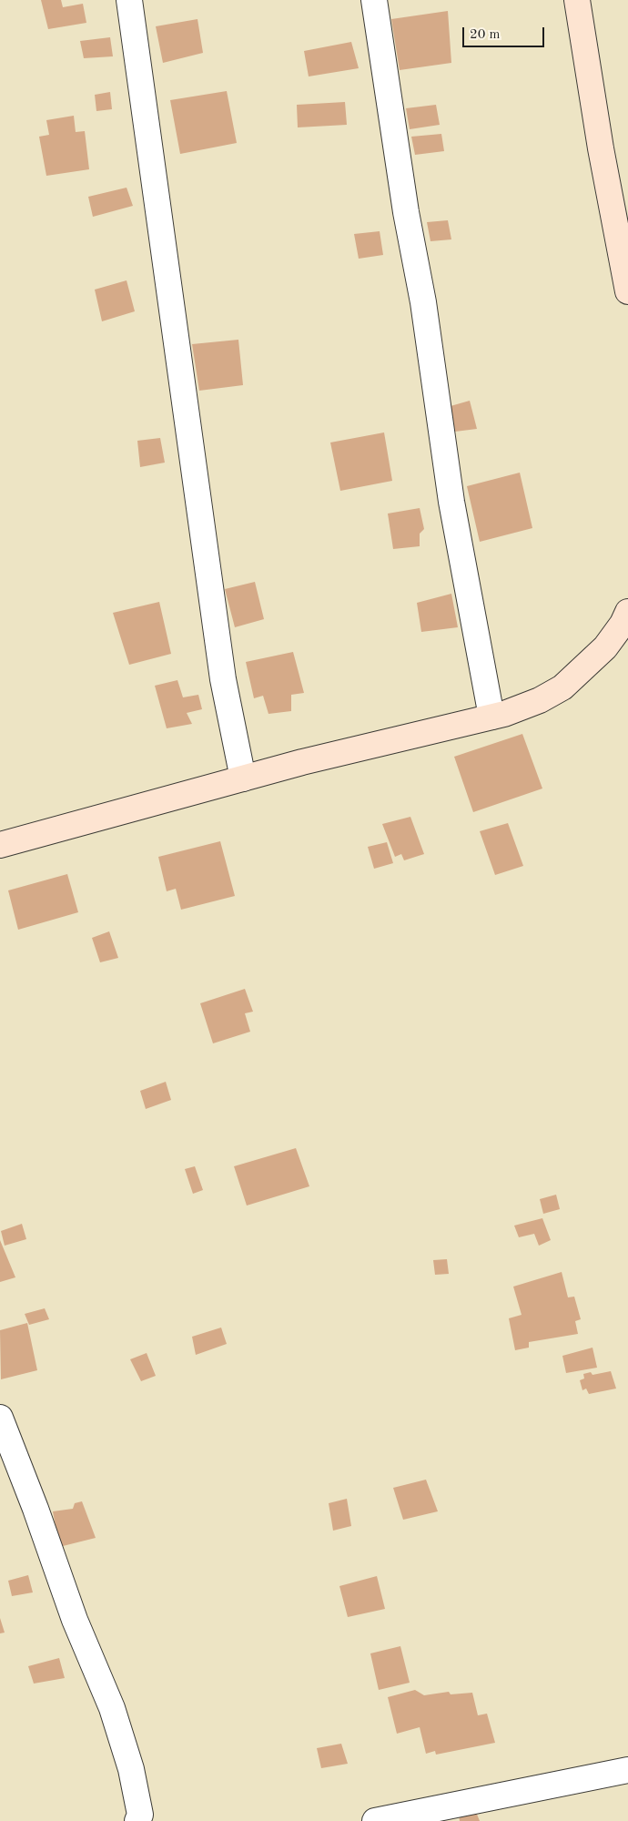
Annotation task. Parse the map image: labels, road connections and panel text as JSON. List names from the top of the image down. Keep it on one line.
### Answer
{"scale_bar":"20 m"}
